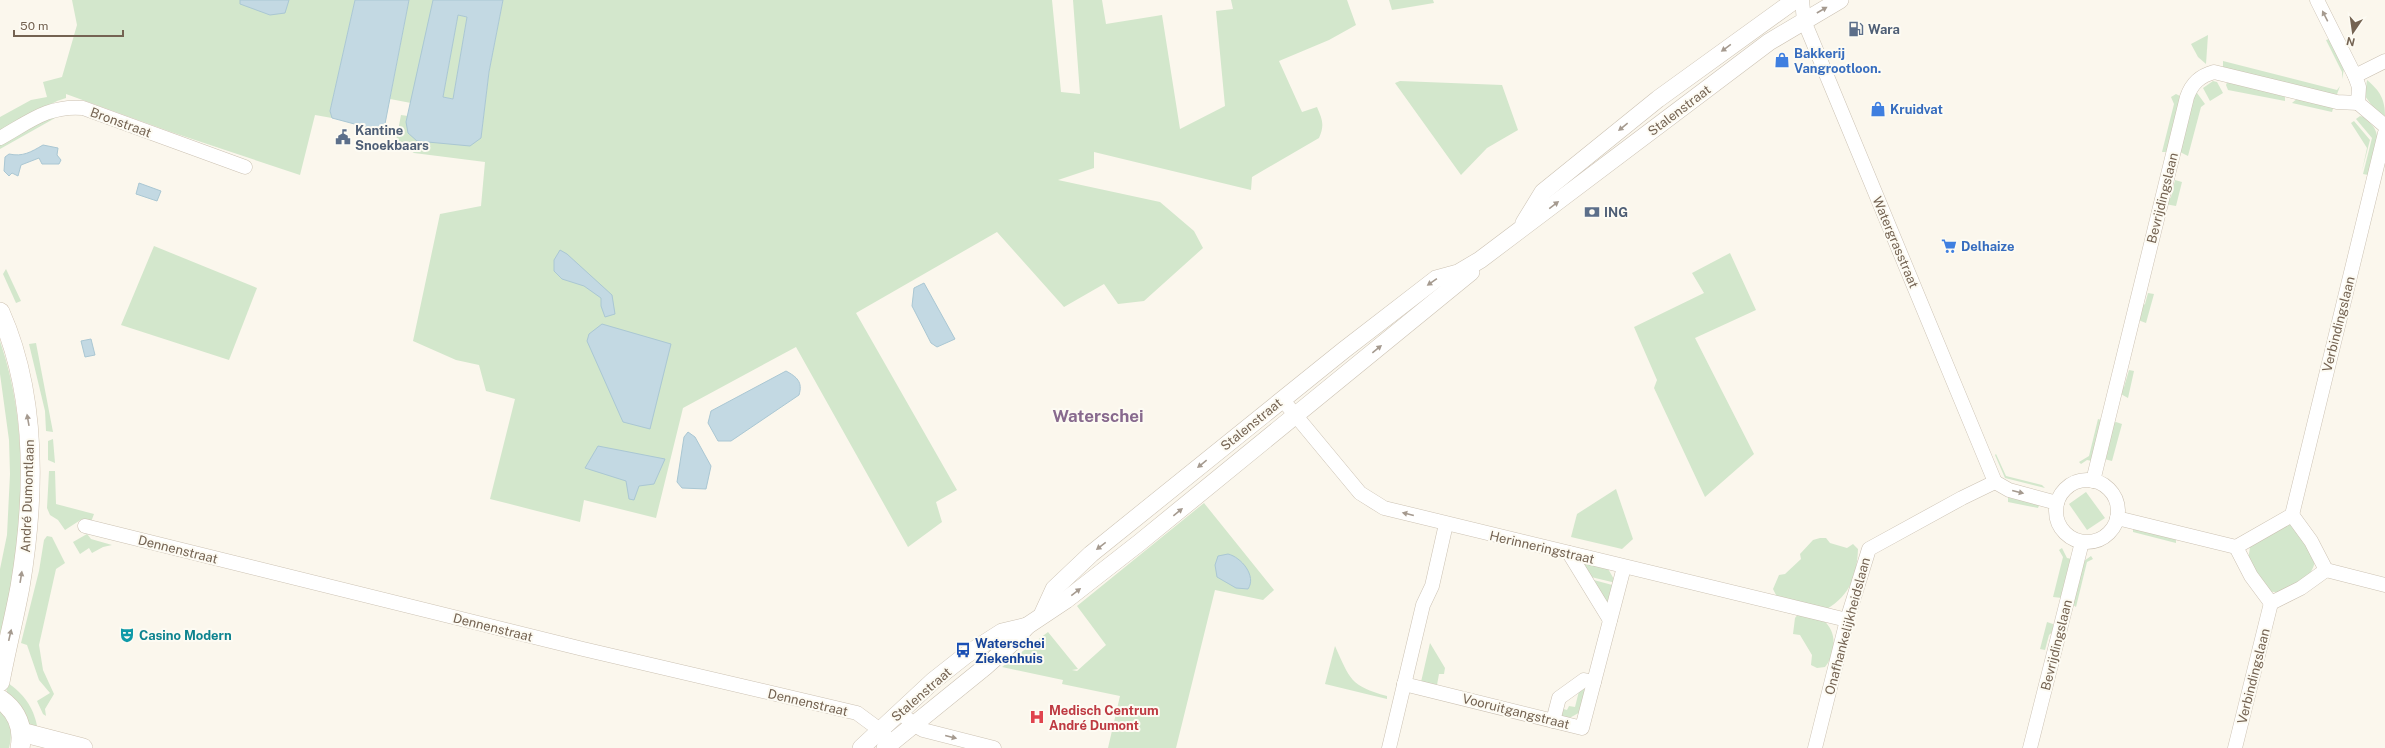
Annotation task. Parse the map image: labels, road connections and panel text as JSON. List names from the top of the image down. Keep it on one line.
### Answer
{"streets":{"main road":["André Dumontlaan"],"street":["Stalenstraat","Bronstraat","Bevrijdingslaan","Watergrasstraat","Verbindingslaan","Herinneringstraat","Dennenstraat","Onafhankelijkheidslaan","Vooruitgangstraat"]},"crossings":[["Stalenstraat","Watergrasstraat"],["Stalenstraat","Herinneringstraat"],["Stalenstraat","Dennenstraat"],["Watergrasstraat","Onafhankelijkheidslaan"],["Herinneringstraat","Onafhankelijkheidslaan"],["Herinneringstraat","Vooruitgangstraat"]],"one_way":["André Dumontlaan"],"districts":["Waterschei"],"places":{"fuel station":["Wara"],"shop":["Bakkerij Vangrootloon.","Kruidvat"],"public building":["Kantine Snoekbaars"],"bank":["ING"],"supermarket":["Delhaize"],"theatre":["Casino Modern"],"bus stop":["Waterschei Ziekenhuis"],"hospital":["Medisch Centrum André Dumont"]},"scale_bar":"50 m","north":"bottom"}
